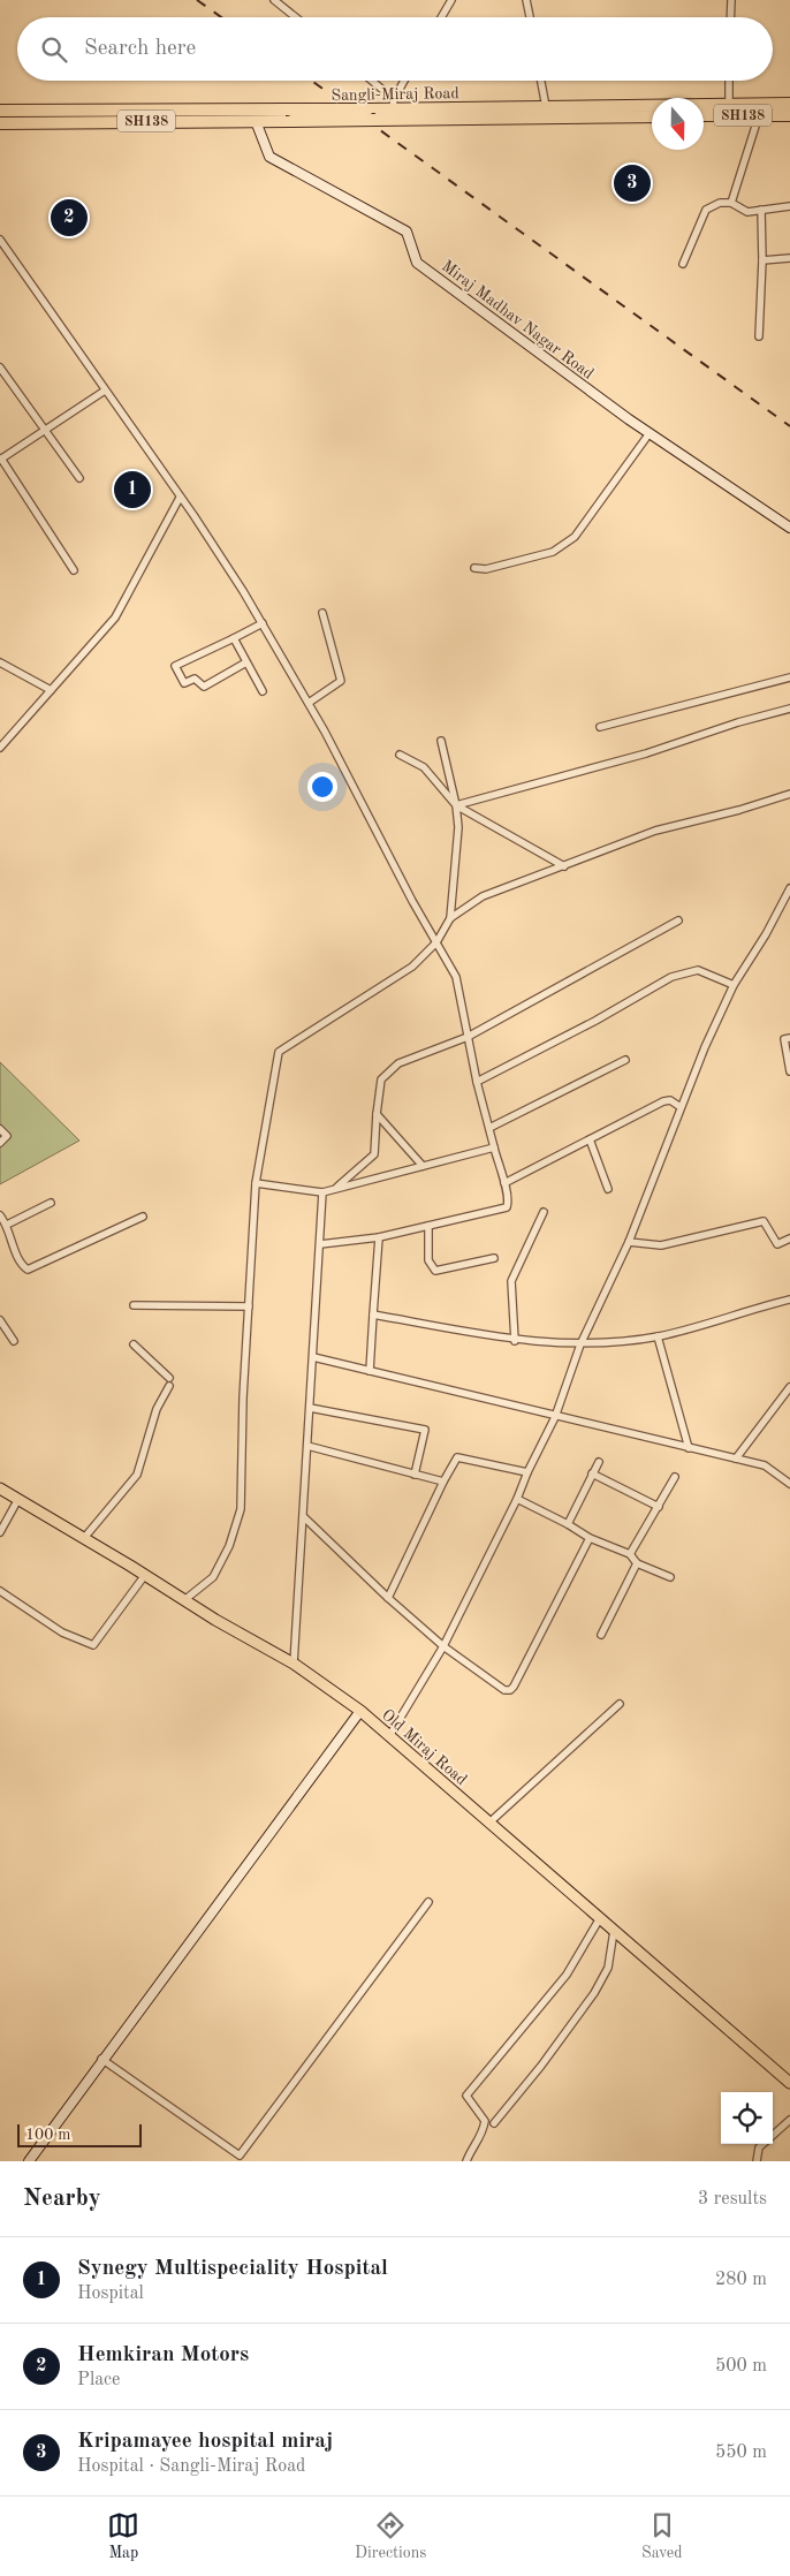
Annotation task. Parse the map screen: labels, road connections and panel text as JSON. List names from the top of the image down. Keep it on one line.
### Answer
{"streets":{"highway":["Sangli-Miraj Road","SH138"],"main road":["Old Miraj Road"],"street":["Miraj Madhav Nagar Road"]},"crossings":[["Sangli-Miraj Road","Miraj Madhav Nagar Road"]],"scale_bar":"100 m","north":"bottom","page":{"search":"Search here","pins":["3","2","1"],"scale":"100 m","heading":["Nearby","3 results"],"list":[{"mark":"1","name":"Synegy Multispeciality Hospital","note":"Hospital","value":"280 m"},{"mark":"2","name":"Hemkiran Motors","note":"Place","value":"500 m"},{"mark":"3","name":"Kripamayee hospital miraj","note":"Hospital · Sangli-Miraj Road","value":"550 m"}],"nav":["Map","Directions","Saved"]}}
